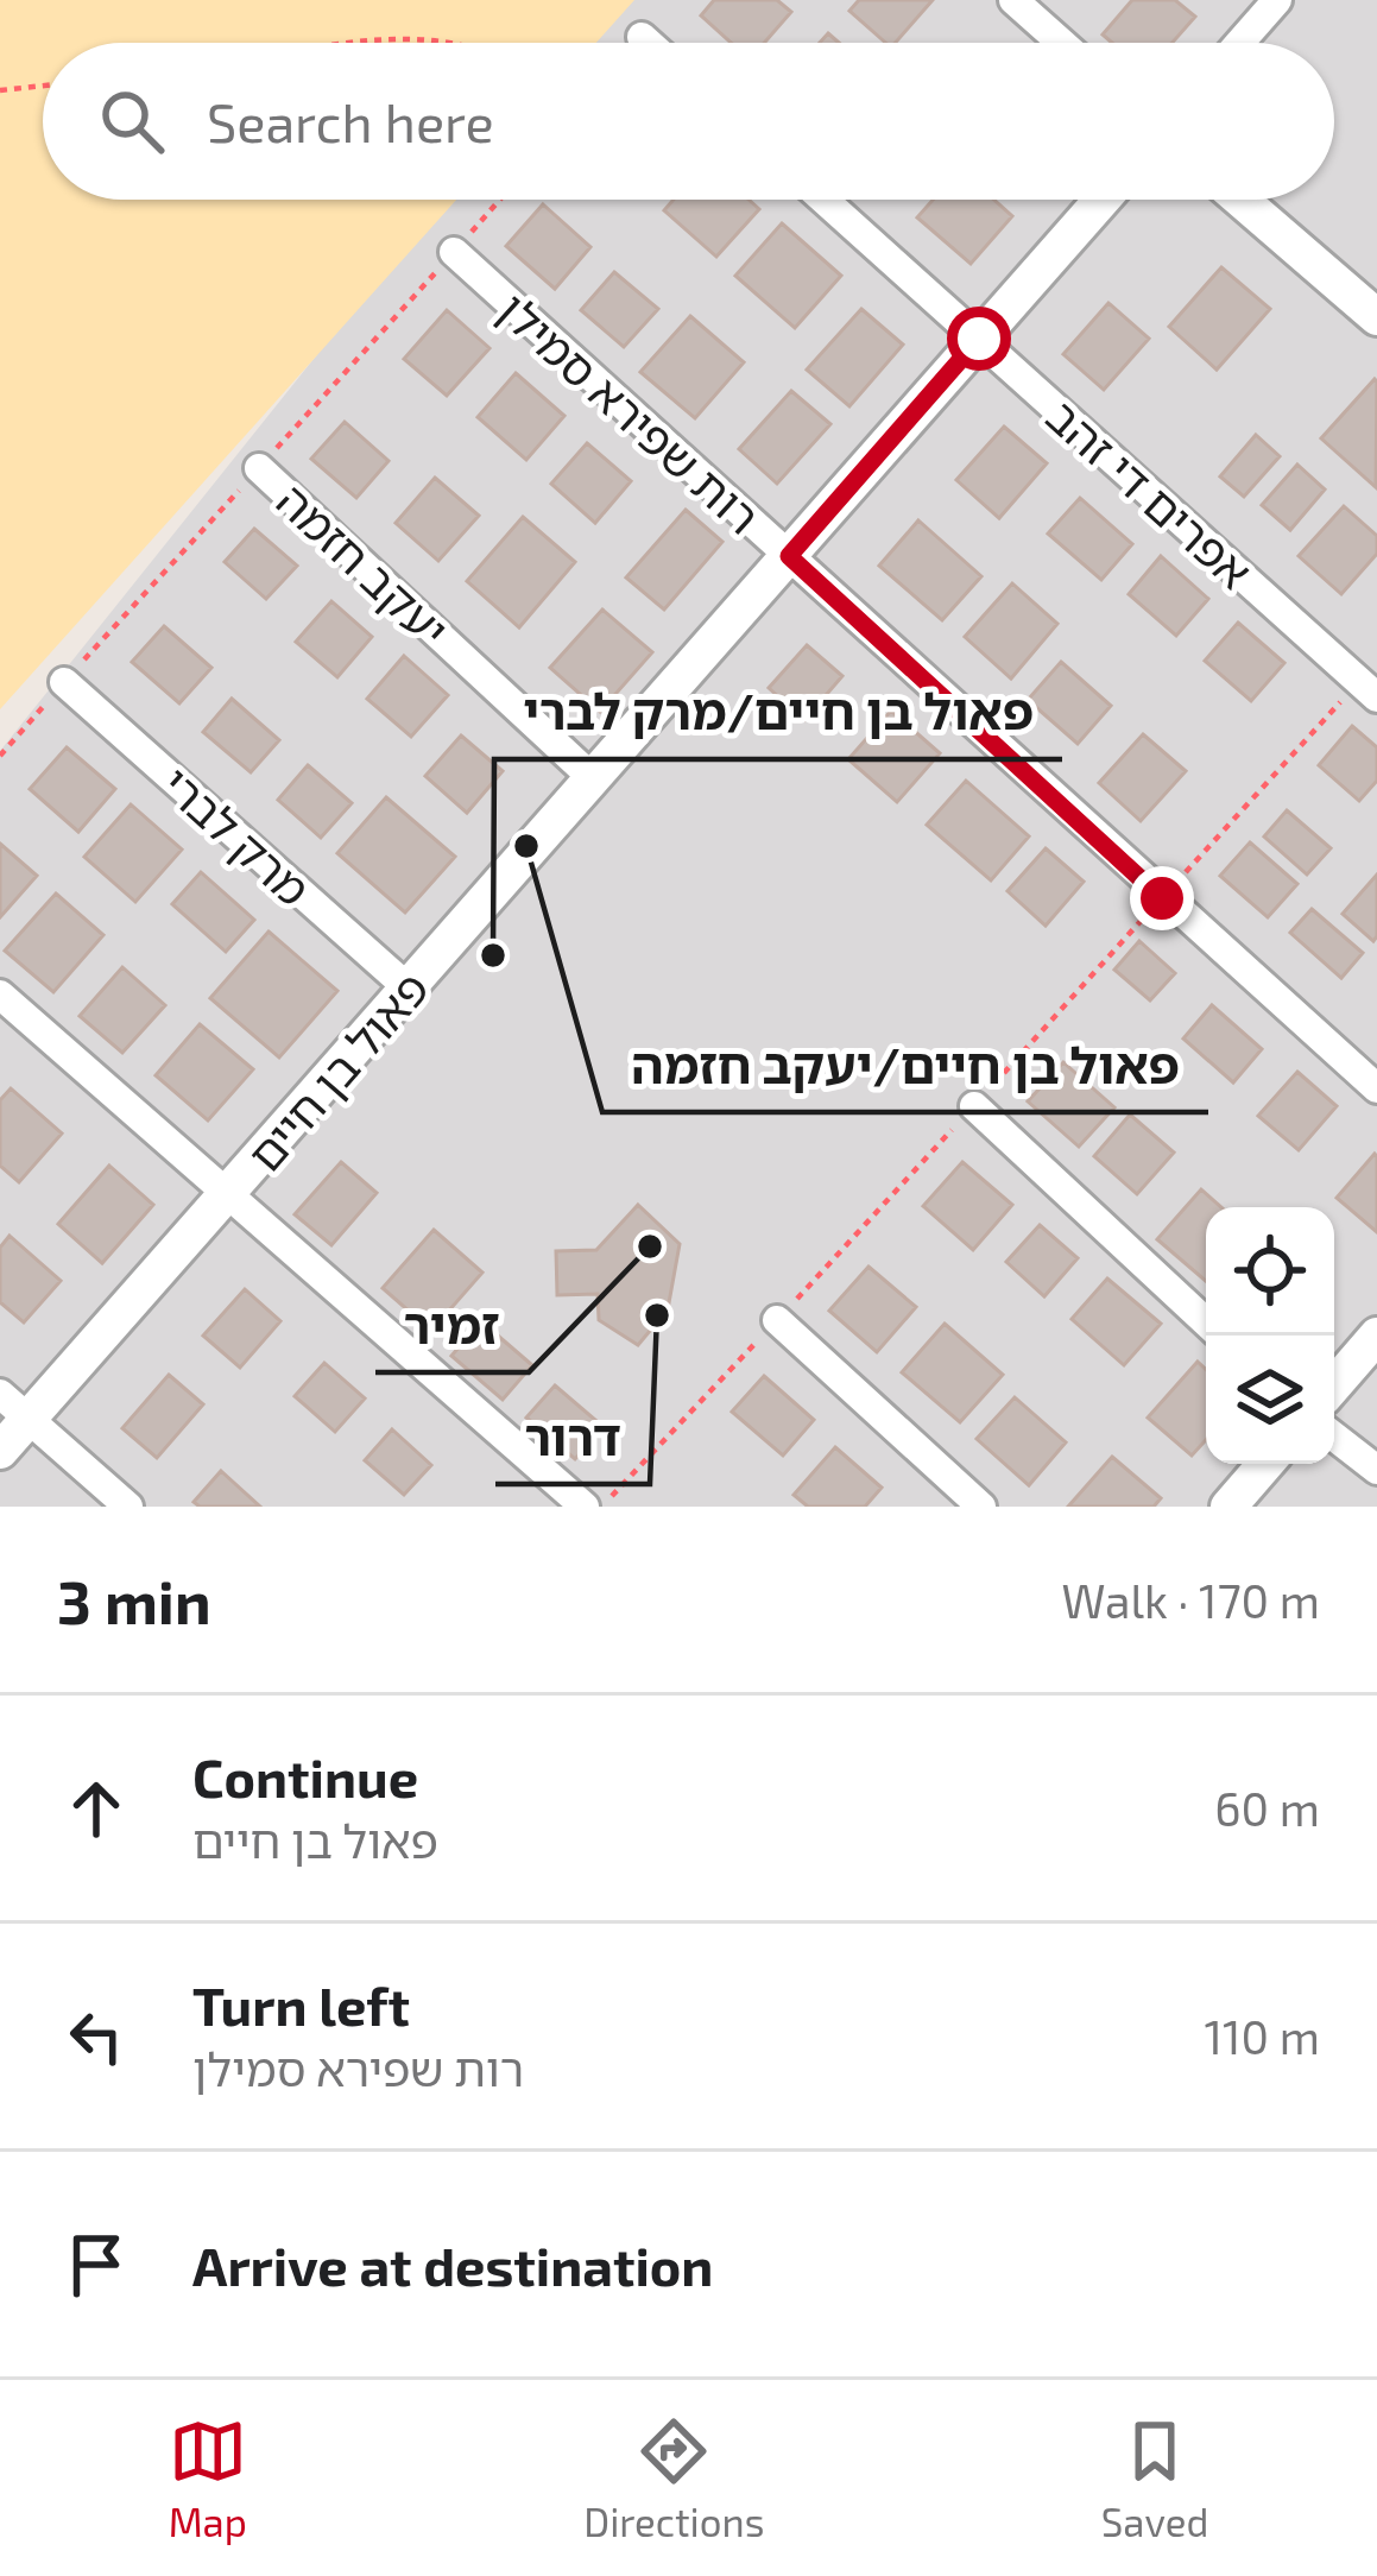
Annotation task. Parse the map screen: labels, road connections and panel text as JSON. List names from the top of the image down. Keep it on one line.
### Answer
{"streets":{"street":["רות שפירא סמילן","אפרים די זהב","יעקב חזמה","מרק לברי","פאול בן חיים"]},"crossings":[["רות שפירא סמילן","פאול בן חיים"],["אפרים די זהב","פאול בן חיים"],["יעקב חזמה","פאול בן חיים"],["מרק לברי","פאול בן חיים"]],"places":["פאול בן חיים/יעקב חזמה","פאול בן חיים/מרק לברי","זמיר","דרור"],"page":{"search":"Search here","heading":["3 min","Walk · 170 m"],"list":[["Continue","פאול בן חיים","60 m"],["Turn left","רות שפירא סמילן","110 m"],"Arrive at destination"],"nav":["Map","Directions","Saved"]}}
